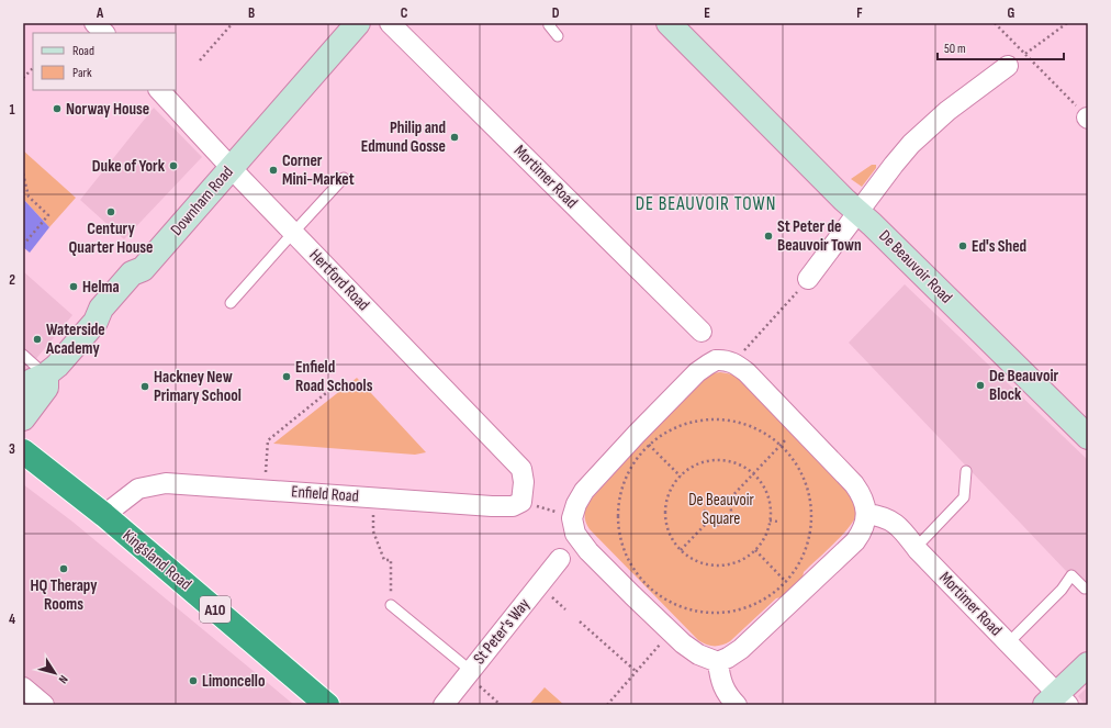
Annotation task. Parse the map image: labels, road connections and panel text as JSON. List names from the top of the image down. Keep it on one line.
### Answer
{"streets":{"highway":["Kingsland Road","A10"],"street":["Mortimer Road","Downham Road","De Beauvoir Road","Hertford Road","Enfield Road","St Peter's Way"]},"crossings":[["Downham Road","Hertford Road"],["Hertford Road","Enfield Road"],["Enfield Road","Kingsland Road"]],"districts":["DE BEAUVOIR TOWN"],"parks":["De Beauvoir Square"],"places":["Norway House","Philip and Edmund Gosse","Duke of York","Corner Mini-Market","Century Quarter House","St Peter de Beauvoir Town","Ed's Shed","Helma","Waterside Academy","Enfield Road Schools","De Beauvoir Block","Hackney New Primary School","HQ Therapy Rooms","Limoncello"],"legend":["Road","Park"],"scale_bar":"50 m","north":"bottom right","grid":{"columns":["A","B","C","D","E","F","G"],"rows":["1","2","3","4"]}}
